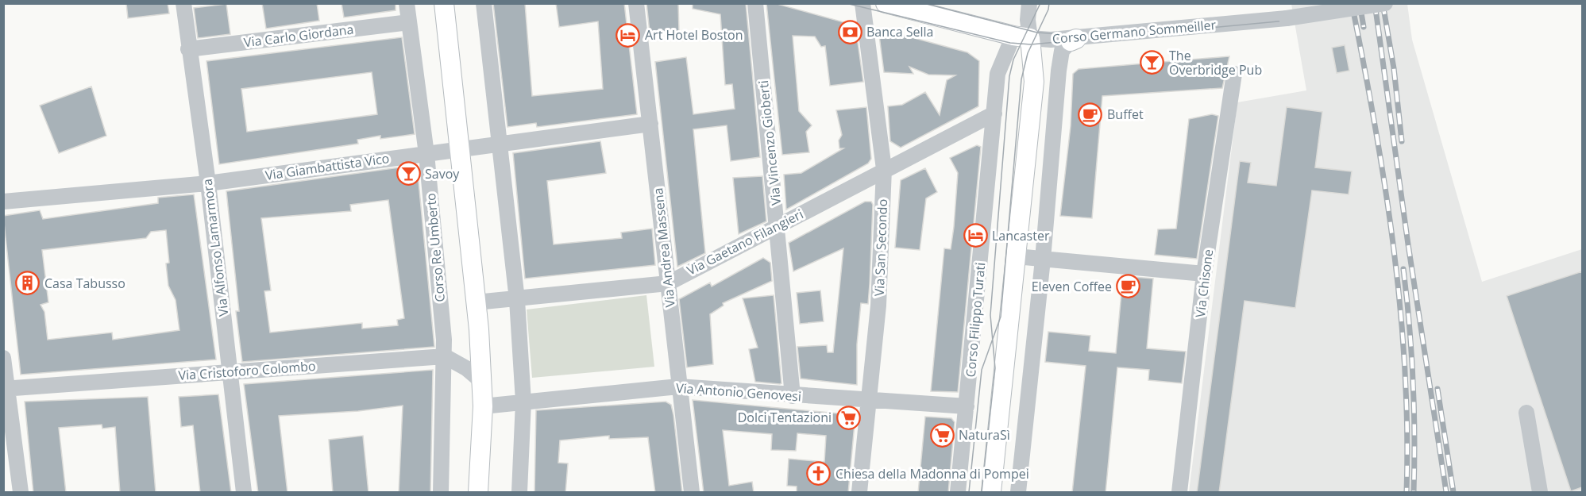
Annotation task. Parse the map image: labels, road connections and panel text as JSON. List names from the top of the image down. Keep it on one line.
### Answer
{"streets":{"main road":["Corso Germano Sommeiller"],"street":["Via Carlo Giordana","Via Vincenzo Gioberti","Via Giambattista Vico","Via Gaetano Filangieri","Via Alfonso Lamarmora","Corso Re Umberto","Via Andrea Massena","Via San Secondo","Via Chisone","Corso Filippo Turati","Via Cristoforo Colombo","Via Antonio Genovesi"]},"crossings":[["Corso Germano Sommeiller","Corso Filippo Turati"],["Via Carlo Giordana","Via Alfonso Lamarmora"],["Via Carlo Giordana","Corso Re Umberto"],["Via Vincenzo Gioberti","Via Gaetano Filangieri"],["Via Vincenzo Gioberti","Via Antonio Genovesi"],["Via Giambattista Vico","Via Alfonso Lamarmora"],["Via Giambattista Vico","Corso Re Umberto"],["Via Giambattista Vico","Via Andrea Massena"],["Via Gaetano Filangieri","Via Andrea Massena"],["Via Gaetano Filangieri","Via San Secondo"],["Via Gaetano Filangieri","Corso Filippo Turati"],["Via Alfonso Lamarmora","Via Cristoforo Colombo"],["Corso Re Umberto","Via Cristoforo Colombo"],["Via Andrea Massena","Via Antonio Genovesi"],["Via San Secondo","Via Antonio Genovesi"],["Corso Filippo Turati","Via Antonio Genovesi"]],"places":{"bank":["Banca Sella"],"hotel":["Art Hotel Boston","Lancaster"],"bar":["The Overbridge Pub","Savoy"],"cafe":["Buffet","Eleven Coffee"],"building":["Casa Tabusso"],"supermarket":["Dolci Tentazioni","NaturaSì"],"church":["Chiesa della Madonna di Pompei"]}}
